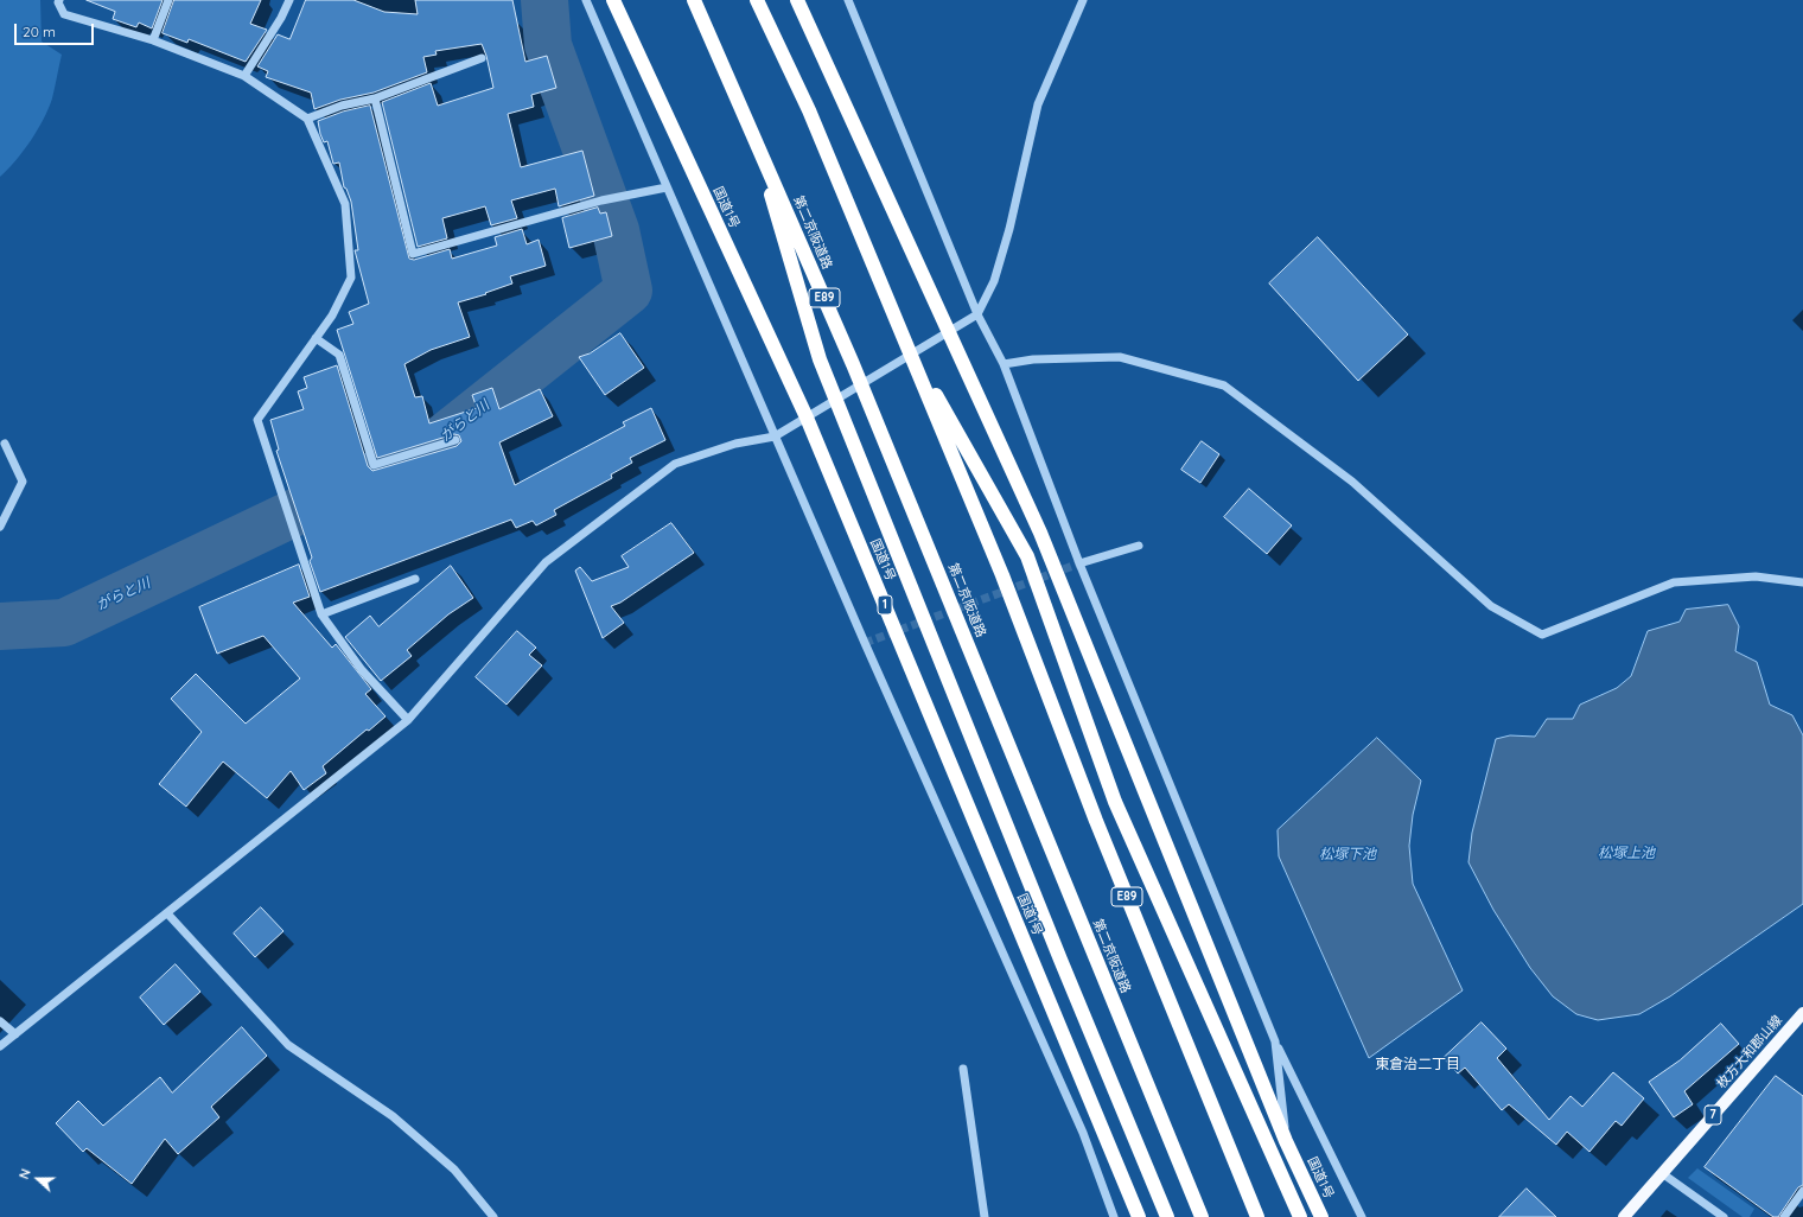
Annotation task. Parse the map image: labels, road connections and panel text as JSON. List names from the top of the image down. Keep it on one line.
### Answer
{"streets":{"highway":["国道1号","第二京阪道路","E89","1"],"main road":["枚方大和郡山線","7"]},"districts":["東倉治二丁目"],"water":["がらと川","松塚上池","松塚下池"],"scale_bar":"20 m","north":"left"}
